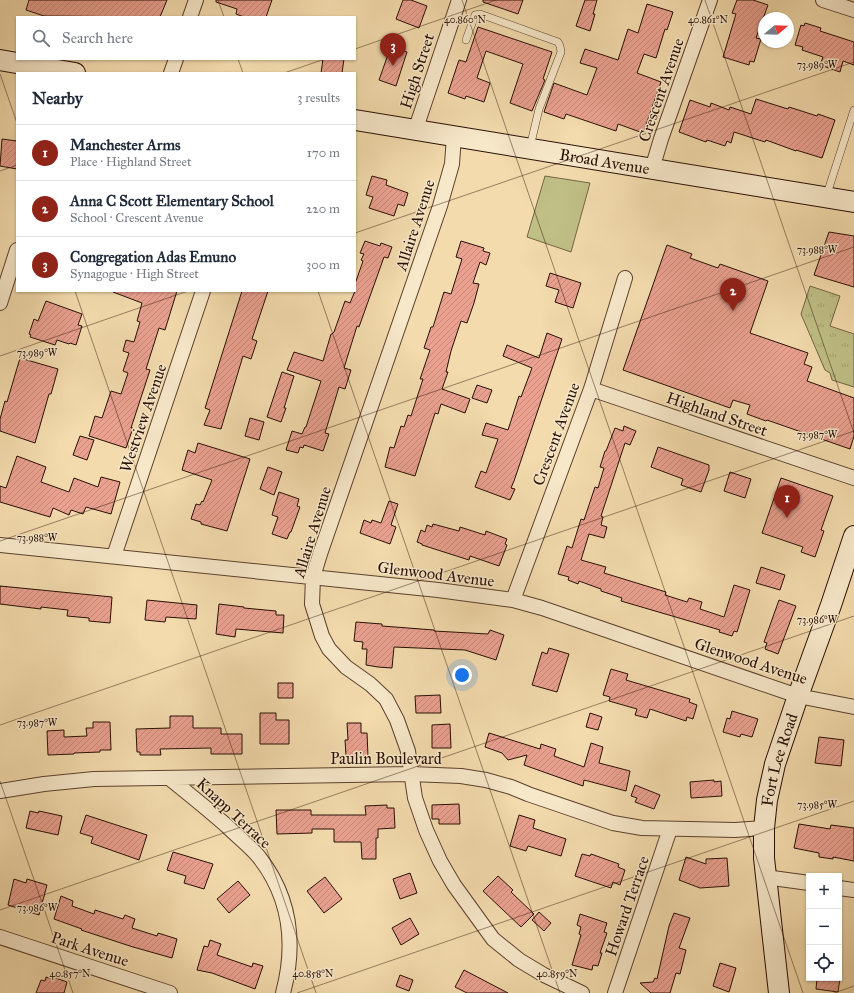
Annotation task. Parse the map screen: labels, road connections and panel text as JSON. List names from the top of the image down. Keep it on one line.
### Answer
{"streets":{"main road":["Broad Avenue","Fort Lee Road"],"street":["High Street","Crescent Avenue","Allaire Avenue","Highland Street","Westview Avenue","Glenwood Avenue","Paulin Boulevard","Knapp Terrace","Howard Terrace","Park Avenue"]},"crossings":[["High Street","Broad Avenue"],["Crescent Avenue","Broad Avenue"],["Crescent Avenue","Highland Street"],["Crescent Avenue","Glenwood Avenue"],["Broad Avenue","Allaire Avenue"],["Allaire Avenue","Glenwood Avenue"],["Allaire Avenue","Paulin Boulevard"],["Westview Avenue","Glenwood Avenue"],["Glenwood Avenue","Fort Lee Road"],["Paulin Boulevard","Fort Lee Road"],["Paulin Boulevard","Knapp Terrace"],["Paulin Boulevard","Howard Terrace"]],"north":"right","page":{"search":"Search here","pins":["3","2","1"],"heading":["Nearby","3 results"],"list":[{"mark":"1","name":"Manchester Arms","note":"Place · Highland Street","value":"170 m"},{"mark":"2","name":"Anna C Scott Elementary School","note":"School · Crescent Avenue","value":"220 m"},{"mark":"3","name":"Congregation Adas Emuno","note":"Synagogue · High Street","value":"300 m"}],"map_buttons":["+","−"]},"coordinates":["40.860°N","40.861°N","73.989°W","73.988°W","73.987°W","73.986°W","73.985°W","40.857°N","40.858°N","40.859°N"]}
